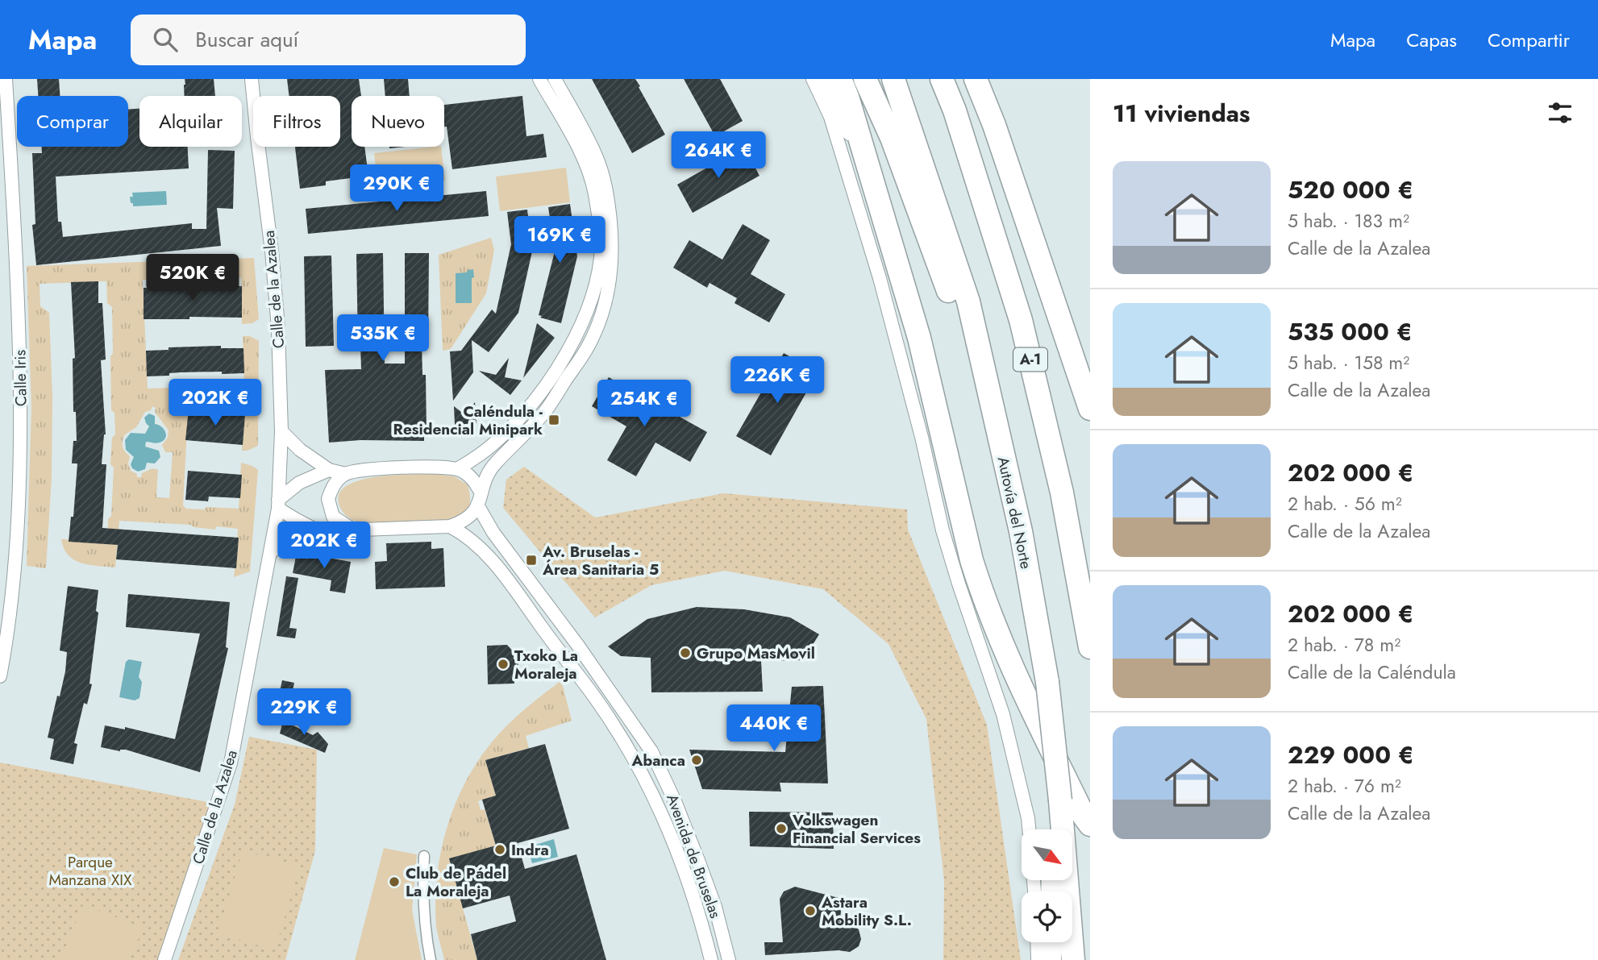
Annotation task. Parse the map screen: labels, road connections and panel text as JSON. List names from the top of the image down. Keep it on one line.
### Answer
{"streets":{"highway":["A-1","Autovía del Norte"],"street":["Calle de la Azalea","Calle Iris","Avenida de Bruselas"]},"parks":["Parque Manzana XIX"],"places":{"transit":["Caléndula - Residencial Minipark","Av. Bruselas - Área Sanitaria 5"],"other":["Grupo MasMovil","Txoko La Moraleja","Abanca","Volkswagen Financial Services","Indra","Club de Pádel La Moraleja","Astara Mobility S.L."]},"north":"bottom right","page":{"header":"Mapa","search":"Buscar aquí","nav":["Mapa","Capas","Compartir"],"heading":"11 viviendas","chip":["Comprar","Alquilar","Filtros","Nuevo"],"price":["264K €","290K €","169K €","520K €","535K €","226K €","202K €","254K €","202K €","229K €","440K €"],"list":[{"name":"520 000 €","note":"5 hab. · 183 m² · Calle de la Azalea"},{"name":"535 000 €","note":"5 hab. · 158 m² · Calle de la Azalea"},{"name":"202 000 €","note":"2 hab. · 56 m² · Calle de la Azalea"},{"name":"202 000 €","note":"2 hab. · 78 m² · Calle de la Caléndula"},{"name":"229 000 €","note":"2 hab. · 76 m² · Calle de la Azalea"}]}}
